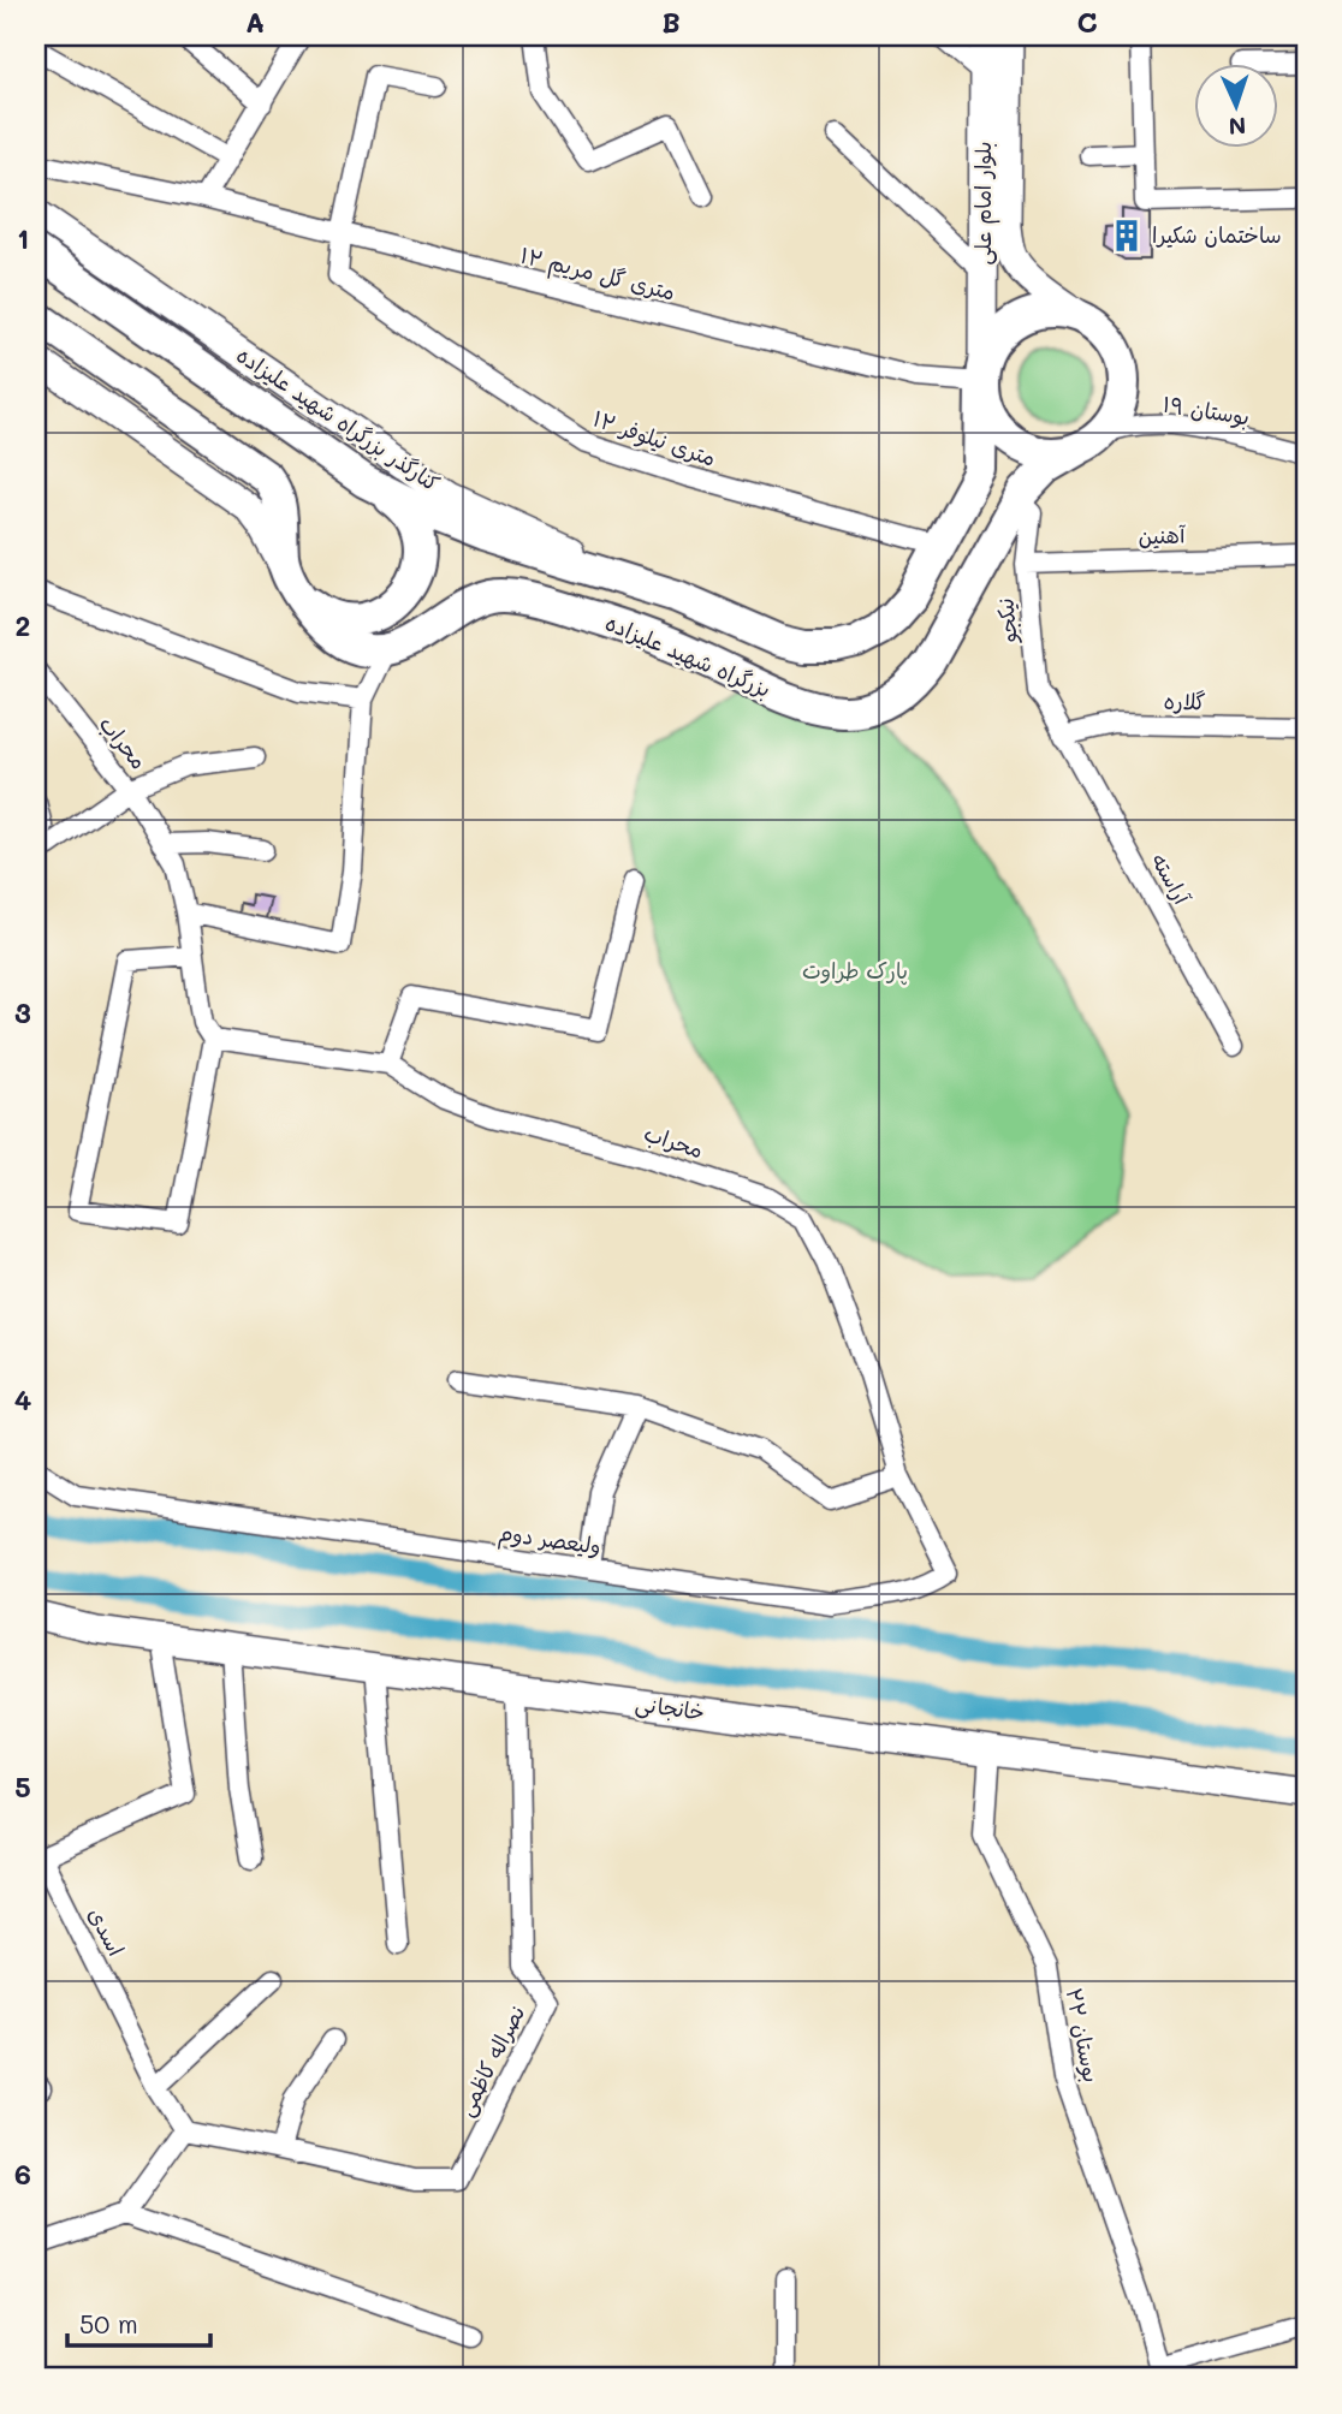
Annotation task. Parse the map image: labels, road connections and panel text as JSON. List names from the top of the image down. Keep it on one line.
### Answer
{"streets":{"highway":["بزرگراه شهید علیزاده"],"main road":["بلوار امام علی","کنارگذر بزرگراه شهید علیزاده","خانجانی"],"street":["۱۲ متری گل مریم","بوستان ۱۹","۱۲ متری نیلوفر","آهنین","نیکجو","گلاره","محراب","آراسته","ولیعصر دوم","اسدی","بوستان ۲۲","نصراله کاظمی"]},"crossings":[["بلوار امام علی","۱۲ متری گل مریم"],["بلوار امام علی","بوستان ۱۹"],["بلوار امام علی","بزرگراه شهید علیزاده"],["۱۲ متری گل مریم","بوستان ۱۹"],["۱۲ متری گل مریم","۱۲ متری نیلوفر"],["۱۲ متری گل مریم","بزرگراه شهید علیزاده"],["بوستان ۱۹","بزرگراه شهید علیزاده"],["آهنین","نیکجو"],["نیکجو","بزرگراه شهید علیزاده"],["نیکجو","گلاره"],["نیکجو","آراسته"],["گلاره","آراسته"],["محراب","ولیعصر دوم"],["خانجانی","اسدی"],["خانجانی","بوستان ۲۲"],["خانجانی","نصراله کاظمی"],["اسدی","نصراله کاظمی"]],"parks":["پارک طراوت"],"places":{"building":["ساختمان شکیرا"]},"scale_bar":"50 m","north":"bottom","grid":{"columns":["A","B","C"],"rows":["1","2","3","4","5","6"]}}
